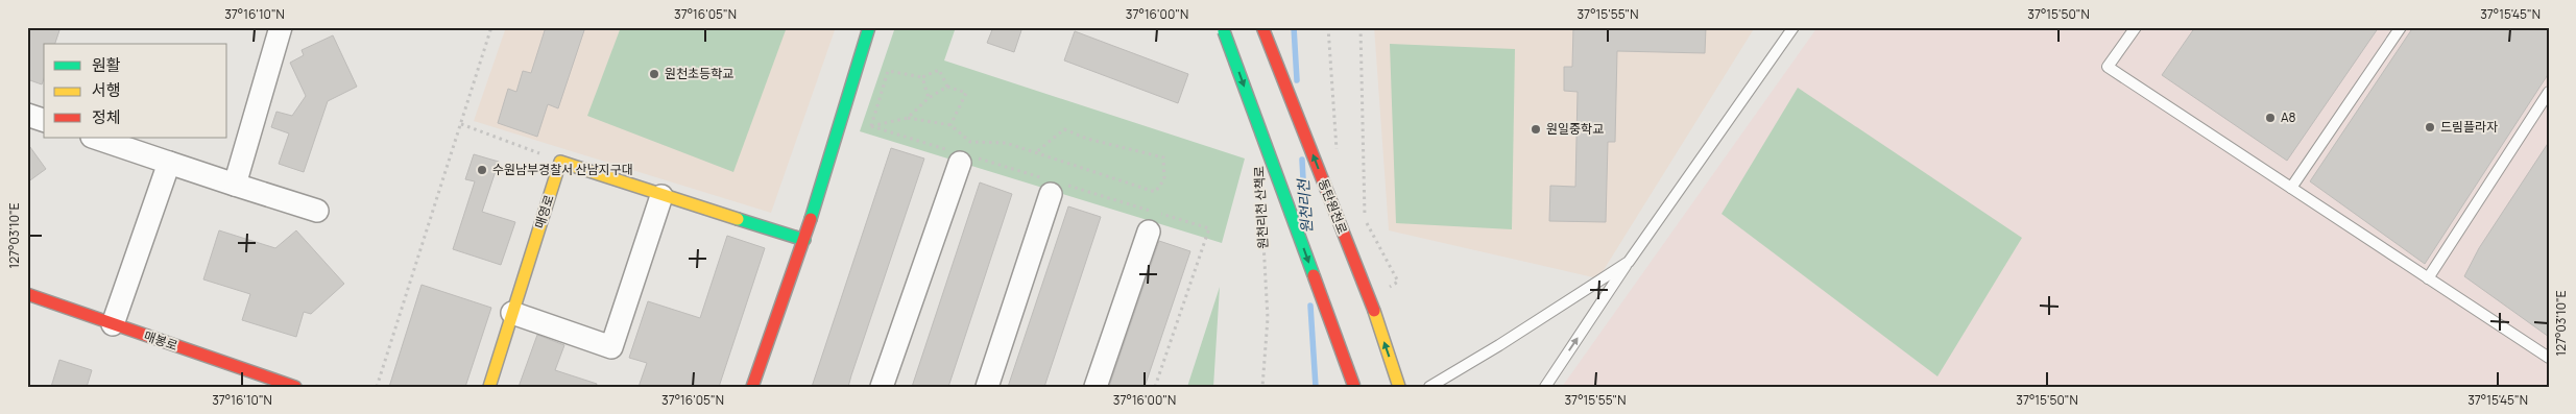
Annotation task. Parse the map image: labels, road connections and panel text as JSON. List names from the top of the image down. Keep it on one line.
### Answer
{"streets":{"street":["동탄원천로","매영로","매봉로"],"path":["원천리천 산책로"]},"water":["원천리천"],"places":["원천초등학교","A8","드림플라자","원일중학교","수원남부경찰서 산남지구대"],"legend":["원활","서행","정체"],"coordinates":["37°16'10\"N","37°16'05\"N","37°16'00\"N","37°15'55\"N","37°15'50\"N","37°15'45\"N","127°03'10\"E"]}
